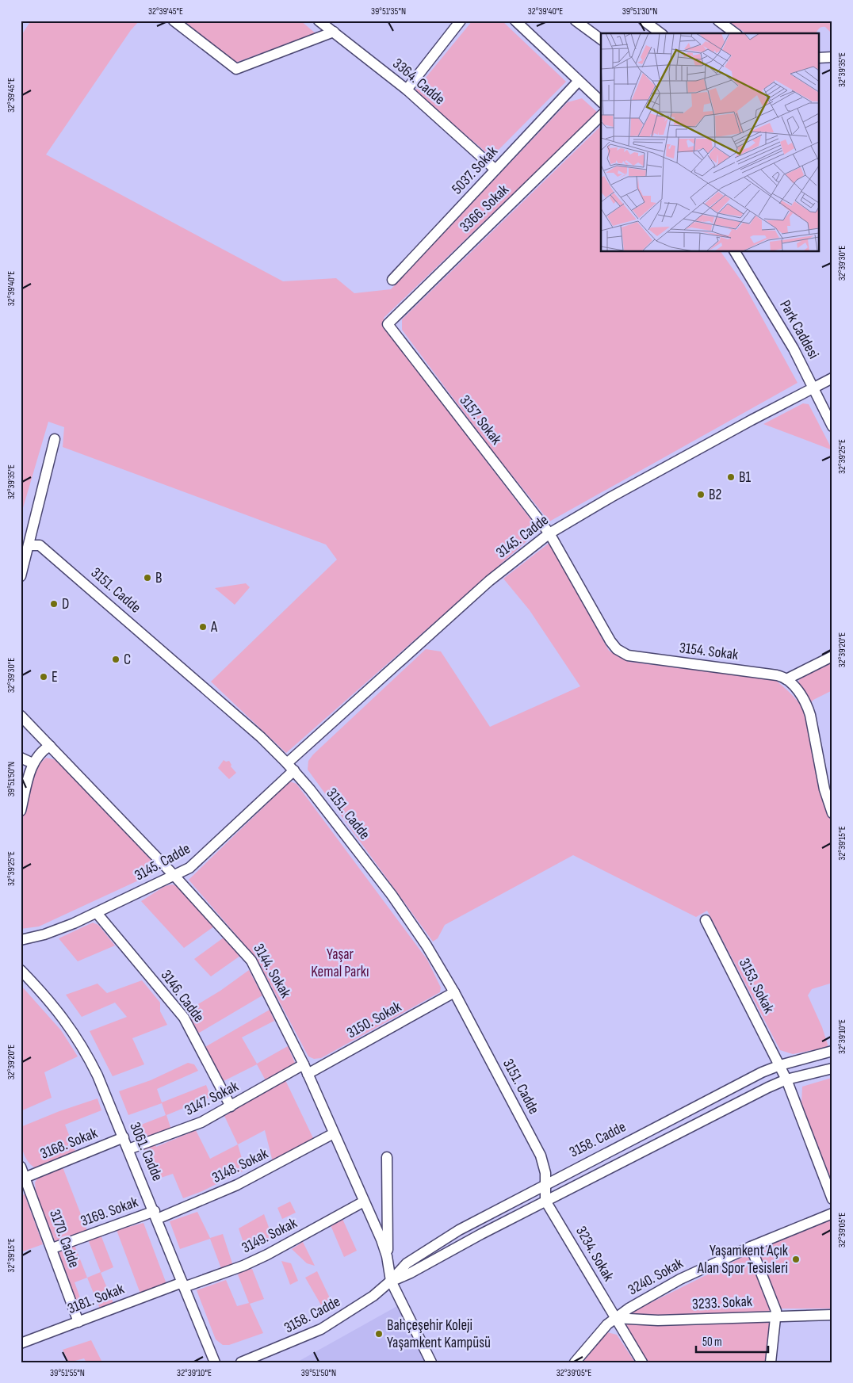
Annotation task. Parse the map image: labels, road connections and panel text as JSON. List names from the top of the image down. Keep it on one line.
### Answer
{"streets":{"street":["3364. Cadde","5037. Sokak","3366. Sokak","Park Caddesi","3157. Sokak","3145. Cadde","3151. Cadde","3154. Sokak","3144. Sokak","3153. Sokak","3146. Cadde","3150. Sokak","3147. Sokak","3158. Cadde","3168. Sokak","3061. Cadde","3148. Sokak","3169. Sokak","3149. Sokak","3170. Cadde","3234. Sokak","3240. Sokak","3181. Sokak","3233. Sokak"]},"crossings":[["3364. Cadde","5037. Sokak"],["3366. Sokak","3157. Sokak"],["Park Caddesi","3145. Cadde"],["3157. Sokak","3145. Cadde"],["3157. Sokak","3154. Sokak"],["3145. Cadde","3151. Cadde"],["3145. Cadde","3154. Sokak"],["3145. Cadde","3144. Sokak"],["3145. Cadde","3146. Cadde"],["3151. Cadde","3150. Sokak"],["3151. Cadde","3158. Cadde"],["3151. Cadde","3234. Sokak"],["3144. Sokak","3150. Sokak"],["3144. Sokak","3147. Sokak"],["3144. Sokak","3158. Cadde"],["3144. Sokak","3148. Sokak"],["3144. Sokak","3149. Sokak"],["3153. Sokak","3158. Cadde"],["3146. Cadde","3147. Sokak"],["3150. Sokak","3147. Sokak"],["3147. Sokak","3061. Cadde"],["3158. Cadde","3234. Sokak"],["3168. Sokak","3061. Cadde"],["3168. Sokak","3170. Cadde"],["3061. Cadde","3148. Sokak"],["3061. Cadde","3169. Sokak"],["3061. Cadde","3149. Sokak"],["3061. Cadde","3181. Sokak"],["3148. Sokak","3169. Sokak"],["3169. Sokak","3170. Cadde"],["3149. Sokak","3181. Sokak"],["3170. Cadde","3181. Sokak"],["3234. Sokak","3240. Sokak"],["3234. Sokak","3233. Sokak"],["3240. Sokak","3233. Sokak"]],"parks":["Yaşar Kemal Parkı"],"places":["B1","B2","B","D","A","C","E","Yaşamkent Açık Alan Spor Tesisleri","Bahçeşehir Koleji Yaşamkent Kampüsü"],"scale_bar":"50 m","coordinates":["32°39'45\"E","39°51'35\"N","32°39'40\"E","39°51'30\"N","32°39'35\"E","32°39'30\"E","32°39'25\"E","32°39'20\"E","39°51'50\"N","32°39'15\"E","32°39'10\"E","32°39'05\"E","39°51'55\"N"]}
